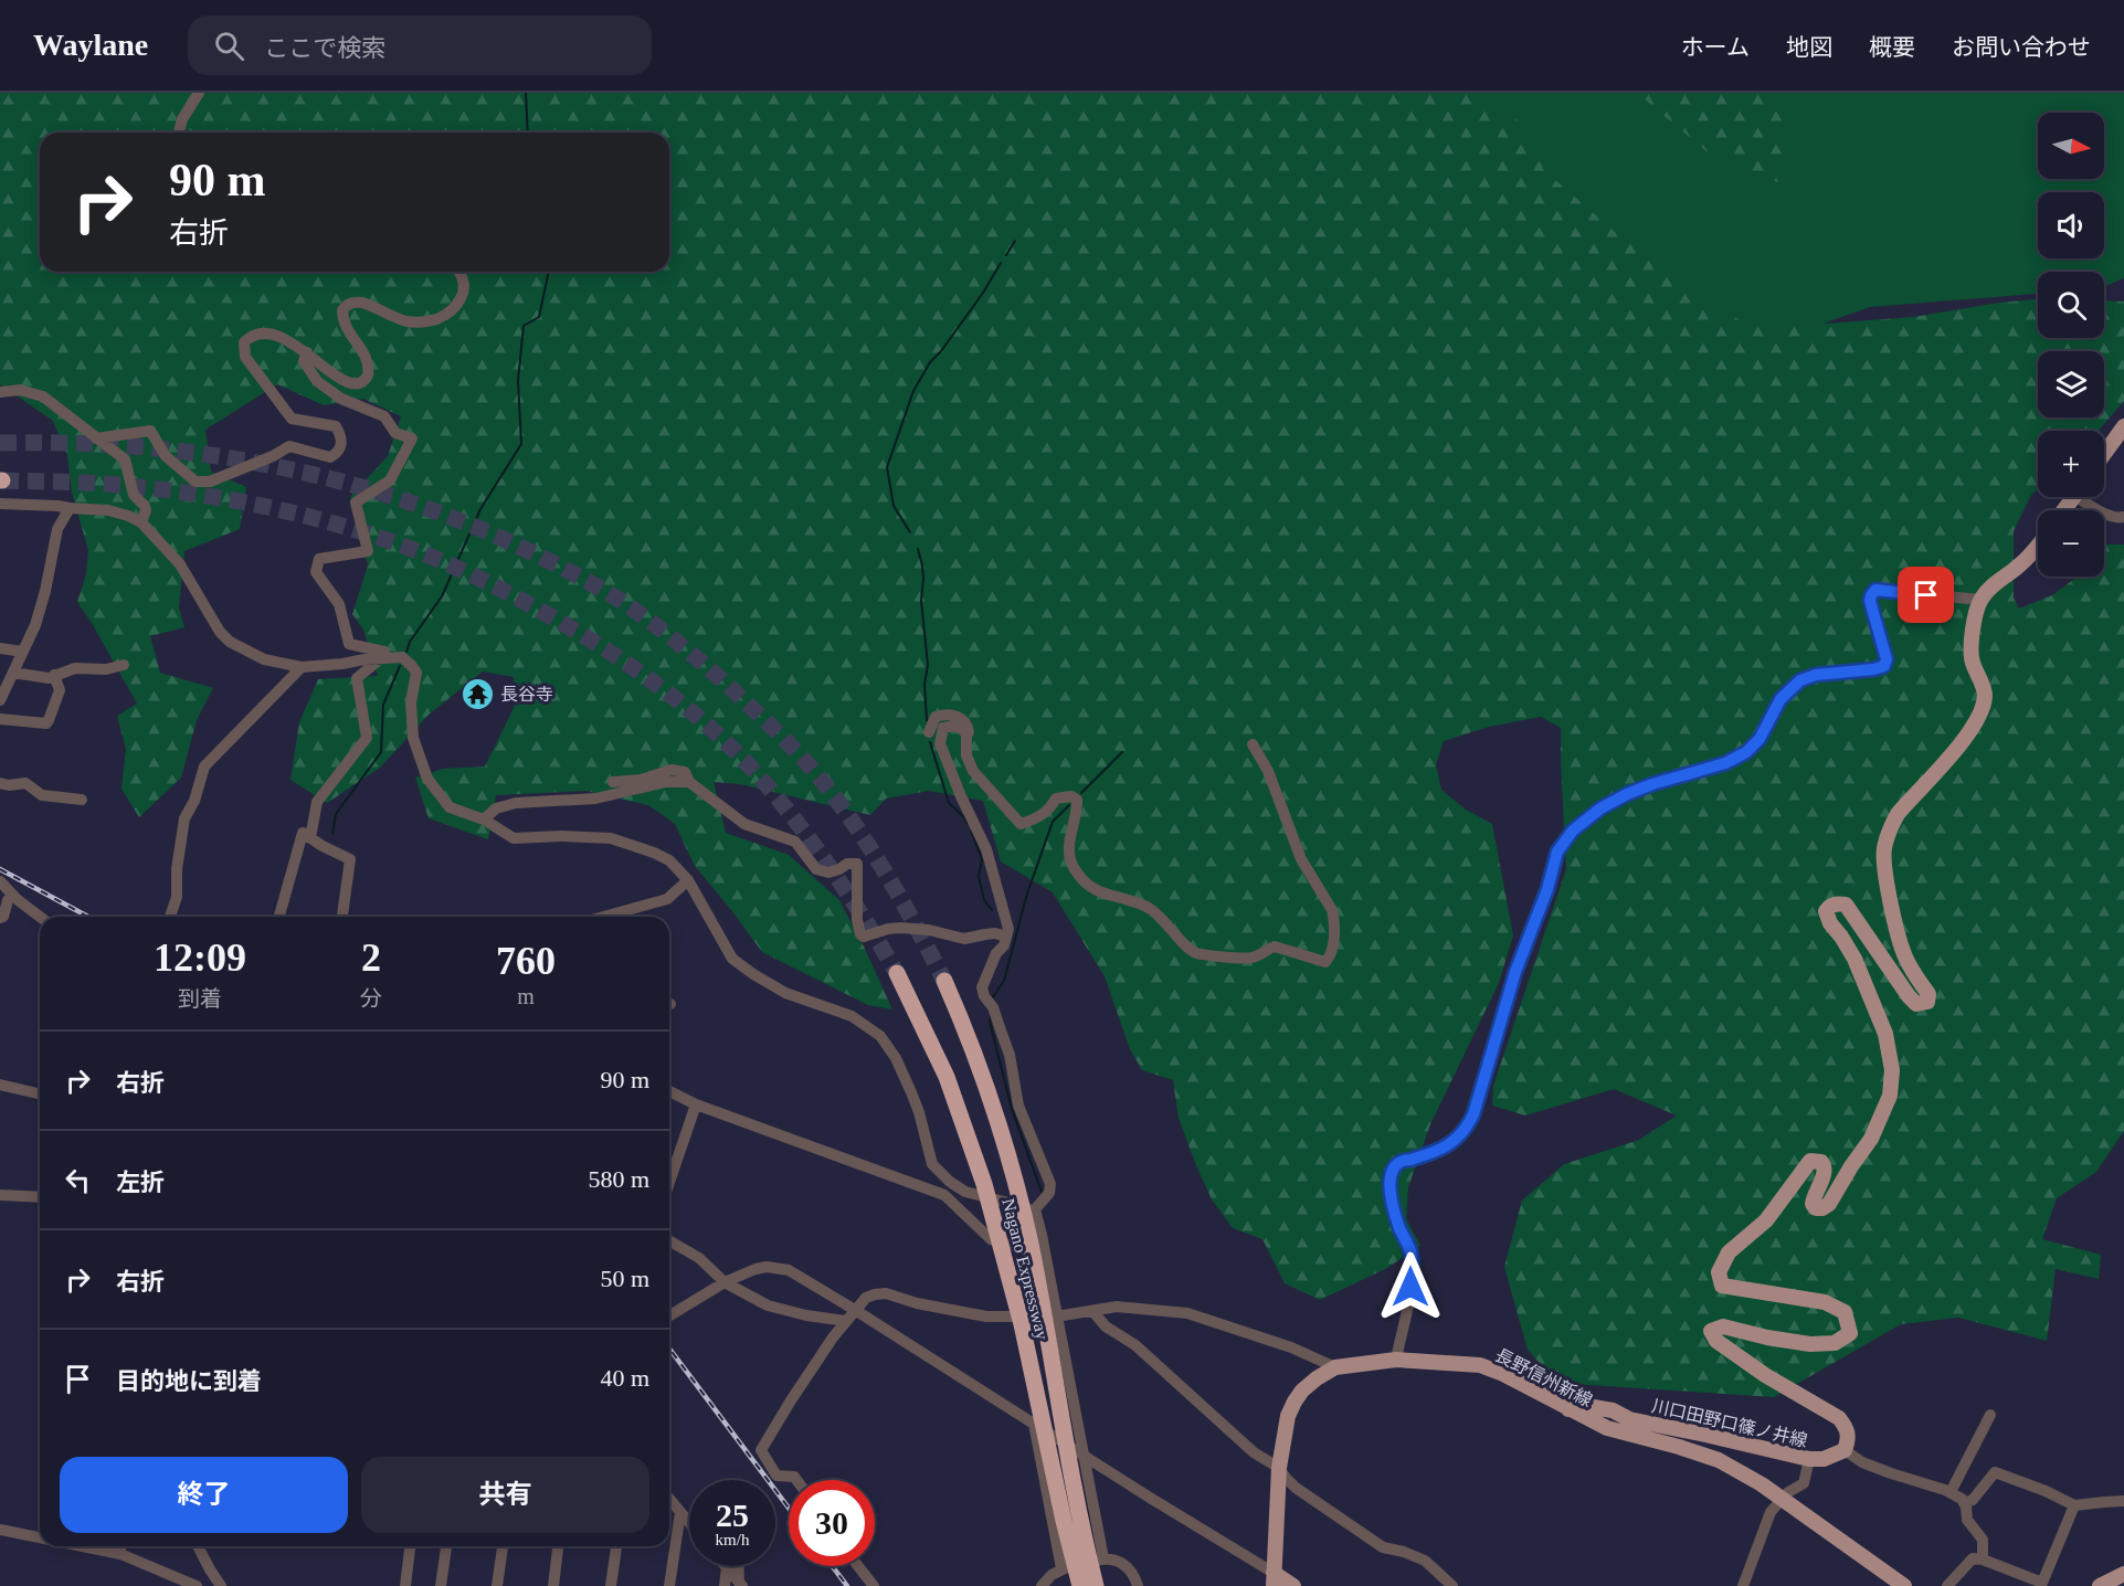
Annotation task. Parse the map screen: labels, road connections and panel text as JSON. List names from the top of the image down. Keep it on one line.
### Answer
{"streets":{"highway":["Nagano Expressway"],"main road":["長野信州新線","川口田野口篠ノ井線"]},"crossings":[["長野信州新線","川口田野口篠ノ井線"]],"places":{"temple":["長谷寺"]},"north":"right","page":{"header":"Waylane","search":"ここで検索","nav":["ホーム","地図","概要","お問い合わせ"],"map_buttons":["+","−"],"turn":["90 m","右折"],"eta":["12:09","到着","2","分","760","m"],"list":[{"name":"右折","value":"90 m"},{"name":"左折","value":"580 m"},{"name":"右折","value":"50 m"},{"name":"目的地に到着","value":"40 m"}],"buttons":["終了","共有"],"speed":"25 km/h","limit":"30"}}
